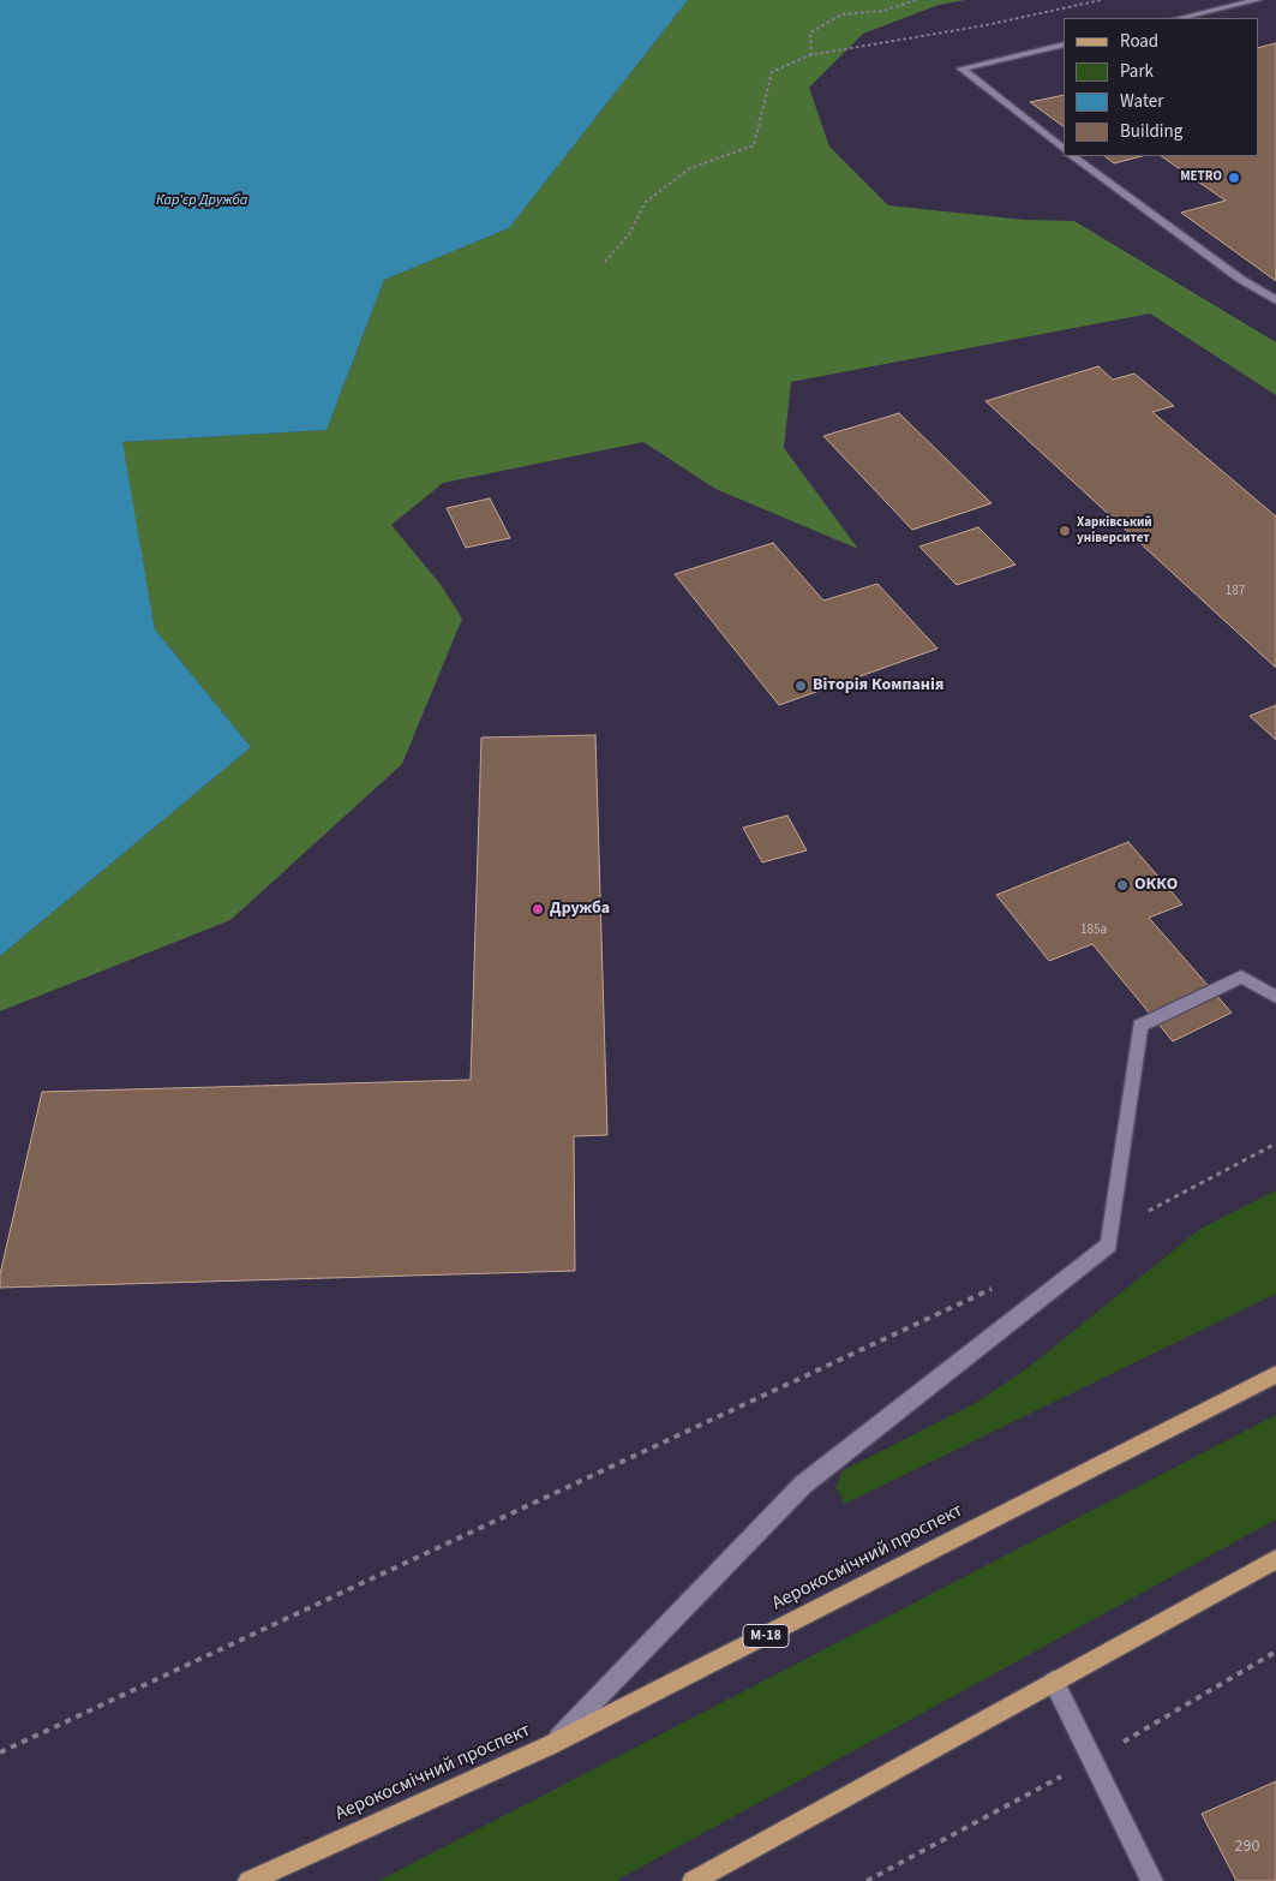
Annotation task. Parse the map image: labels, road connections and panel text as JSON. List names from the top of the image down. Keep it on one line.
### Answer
{"streets":{"main road":["Аерокосмічний проспект","М-18"]},"water":["Кар'єр Дружба"],"places":["METRO","Харківський університет","Віторія Компанія","ОККО","Дружба"],"house_numbers":["187","185а","290"],"legend":["Road","Park","Water","Building"]}
